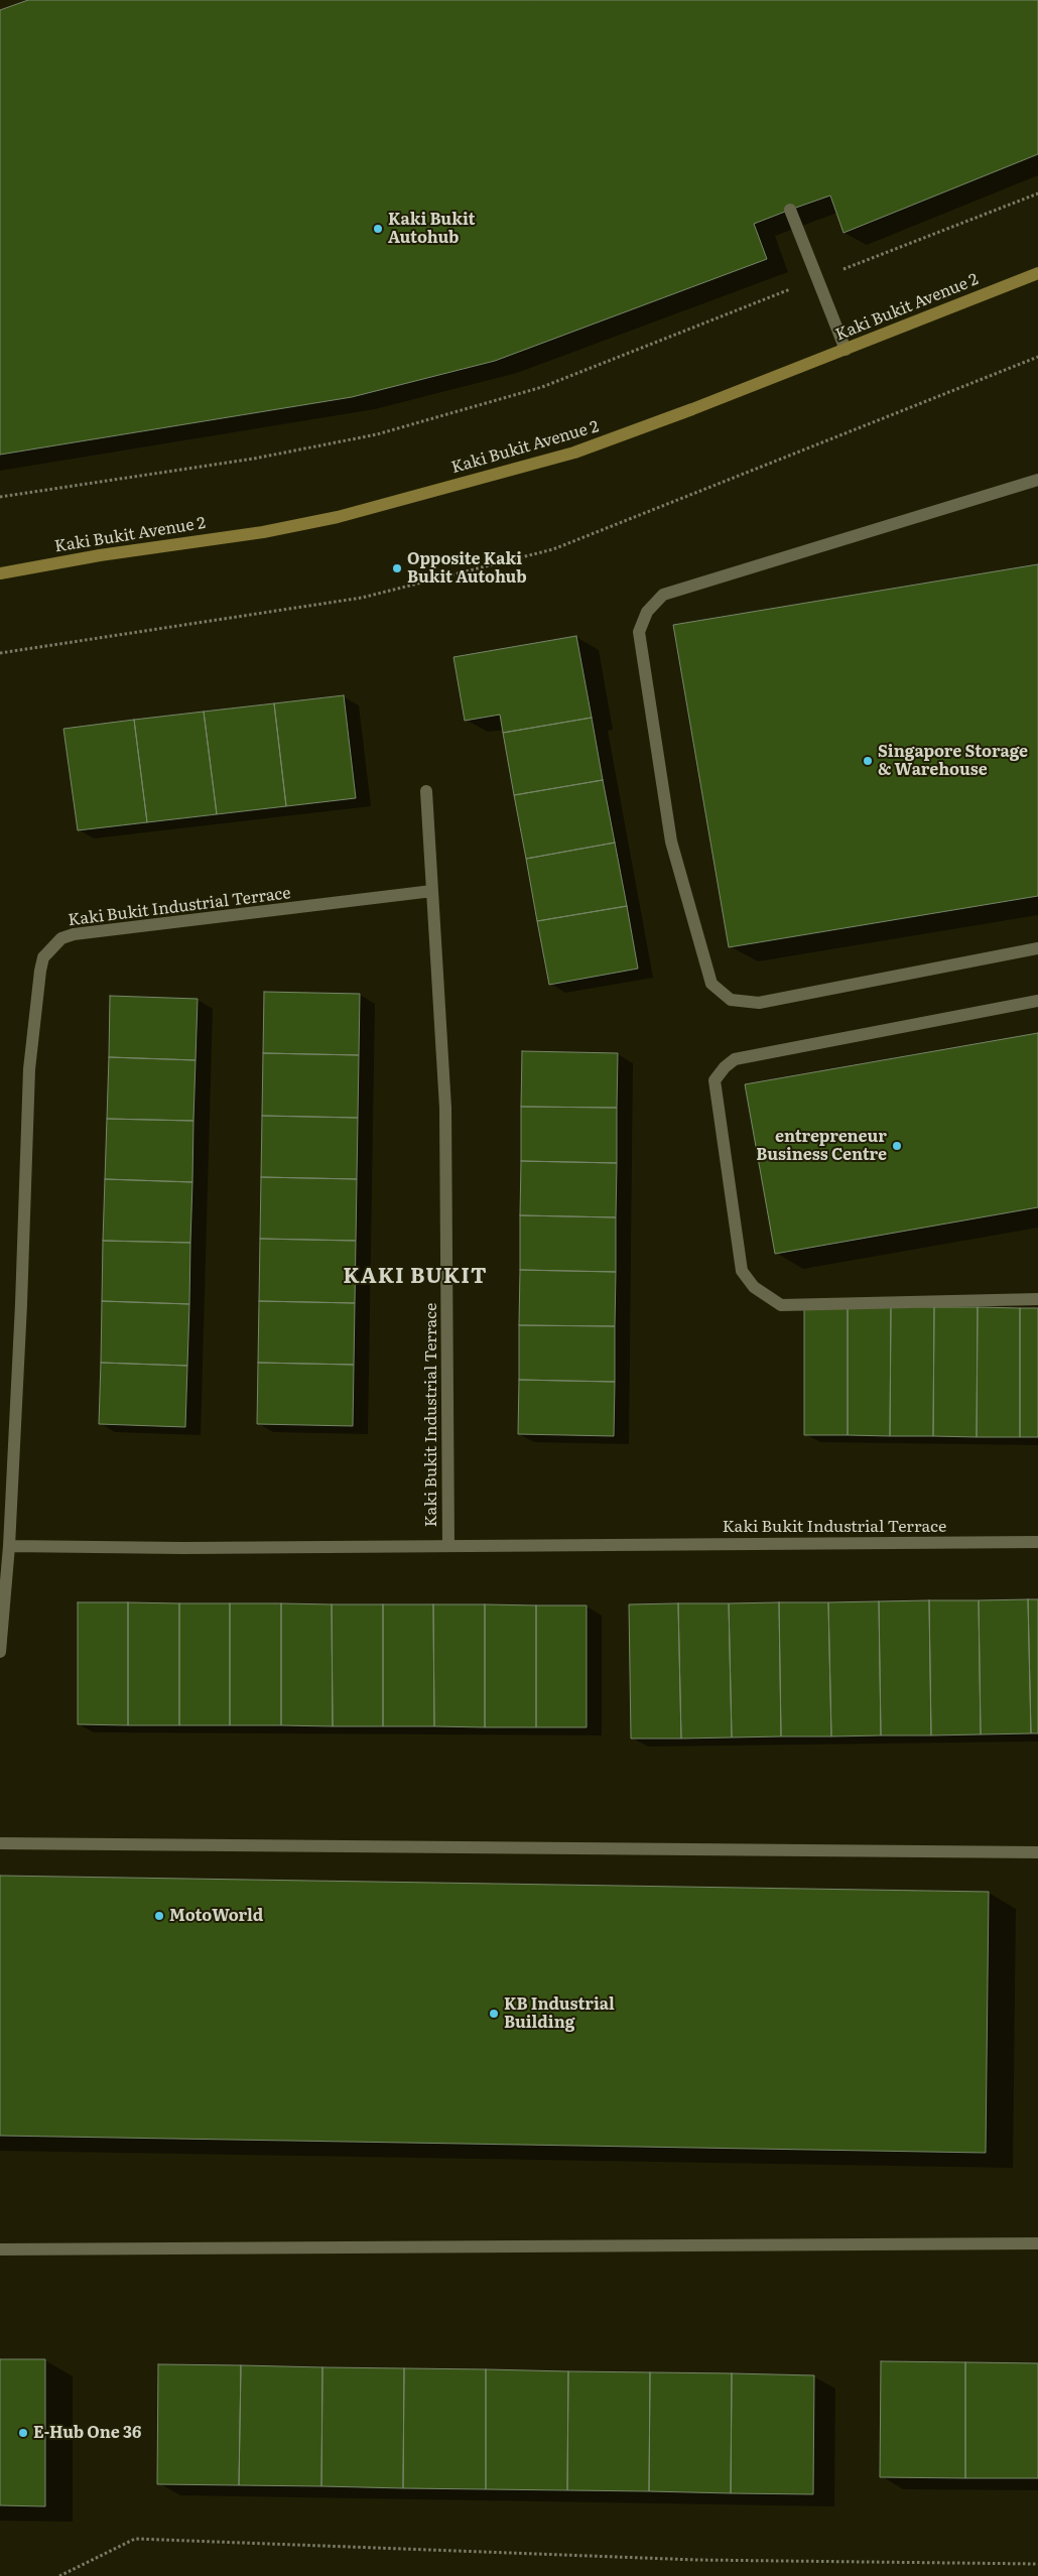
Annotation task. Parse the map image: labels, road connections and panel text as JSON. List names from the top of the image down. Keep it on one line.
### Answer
{"streets":{"street":["Kaki Bukit Avenue 2","Kaki Bukit Industrial Terrace"]},"districts":["KAKI BUKIT"],"places":["Kaki Bukit Autohub","Opposite Kaki Bukit Autohub","Singapore Storage & Warehouse","entrepreneur Business Centre","MotoWorld","KB Industrial Building","E-Hub One 36"]}
